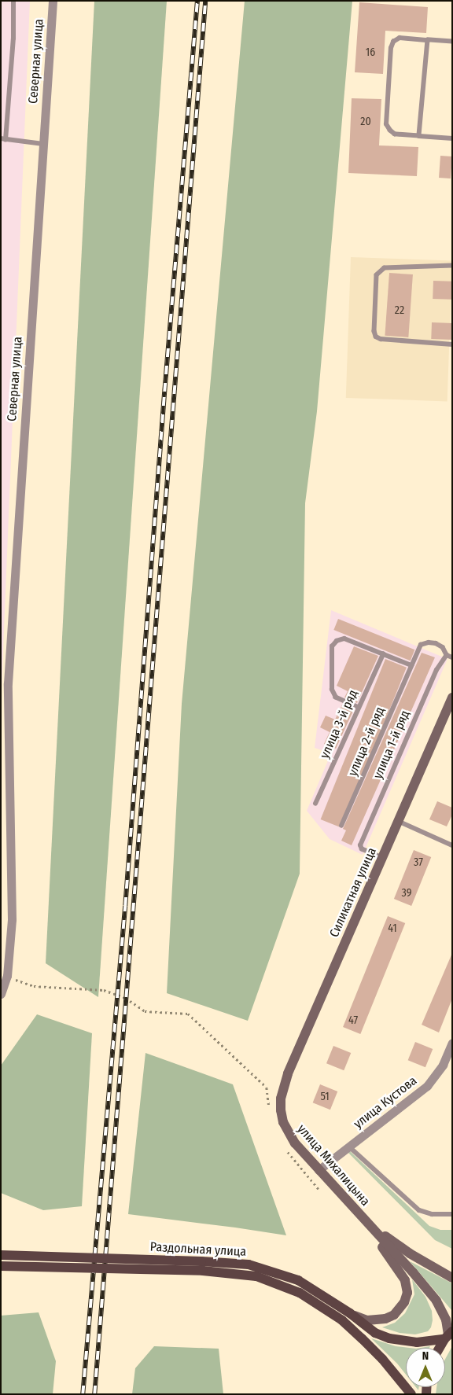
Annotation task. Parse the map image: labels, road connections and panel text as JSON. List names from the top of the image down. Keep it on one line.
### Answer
{"streets":{"main road":["Раздольная улица"],"street":["Северная улица","Силикатная улица","улица Кустова","улица Михалицына"],"lane":["улица 3-й ряд","улица 2-й ряд","улица 1-й ряд"]},"crossings":[["улица 2-й ряд","улица 1-й ряд"],["улица 1-й ряд","Силикатная улица"],["Силикатная улица","улица Михалицына"],["улица Кустова","улица Михалицына"],["улица Михалицына","Раздольная улица"]],"house_numbers":["16","20","22","37","39","41","47","51"],"north":"top"}
